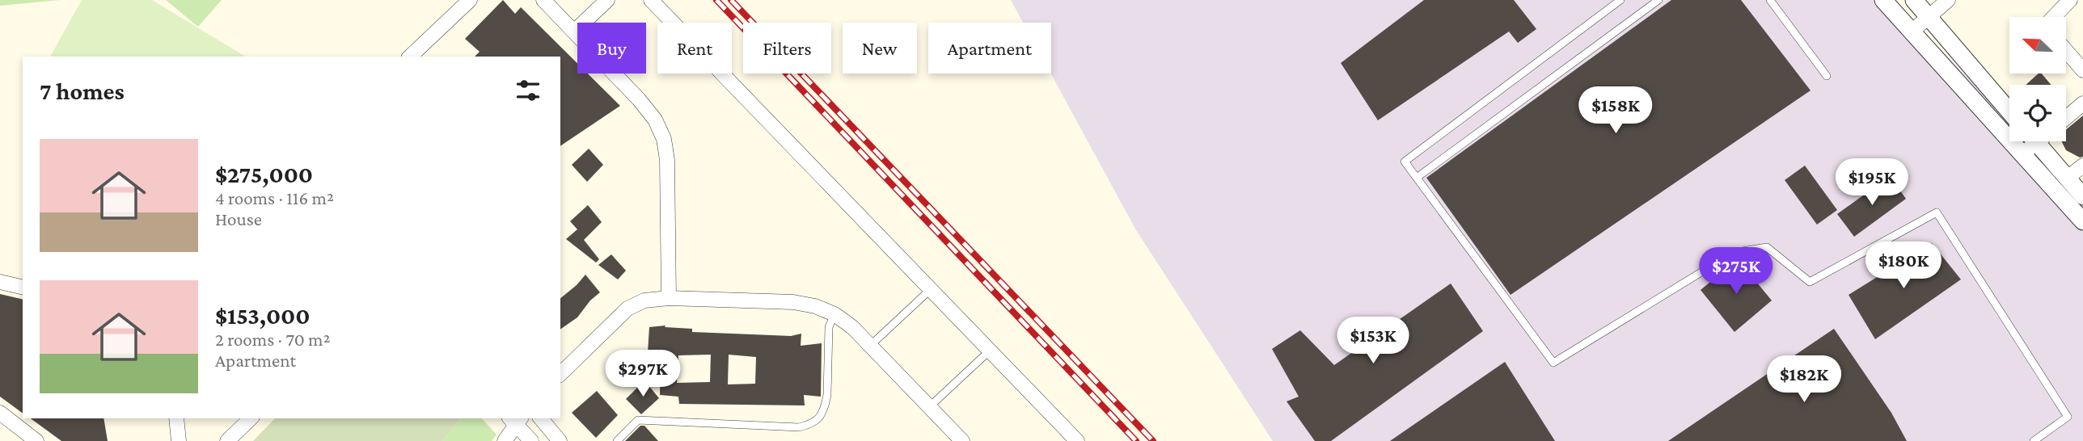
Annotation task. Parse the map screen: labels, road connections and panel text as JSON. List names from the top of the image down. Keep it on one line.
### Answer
{"north":"top left","page":{"chip":["Buy","Rent","Filters","New","Apartment"],"heading":"7 homes","price":["$158K","$195K","$180K","$275K","$153K","$297K","$182K"],"list":[{"name":"$275,000","note":"4 rooms · 116 m² · House"},{"name":"$153,000","note":"2 rooms · 70 m² · Apartment"}]}}
